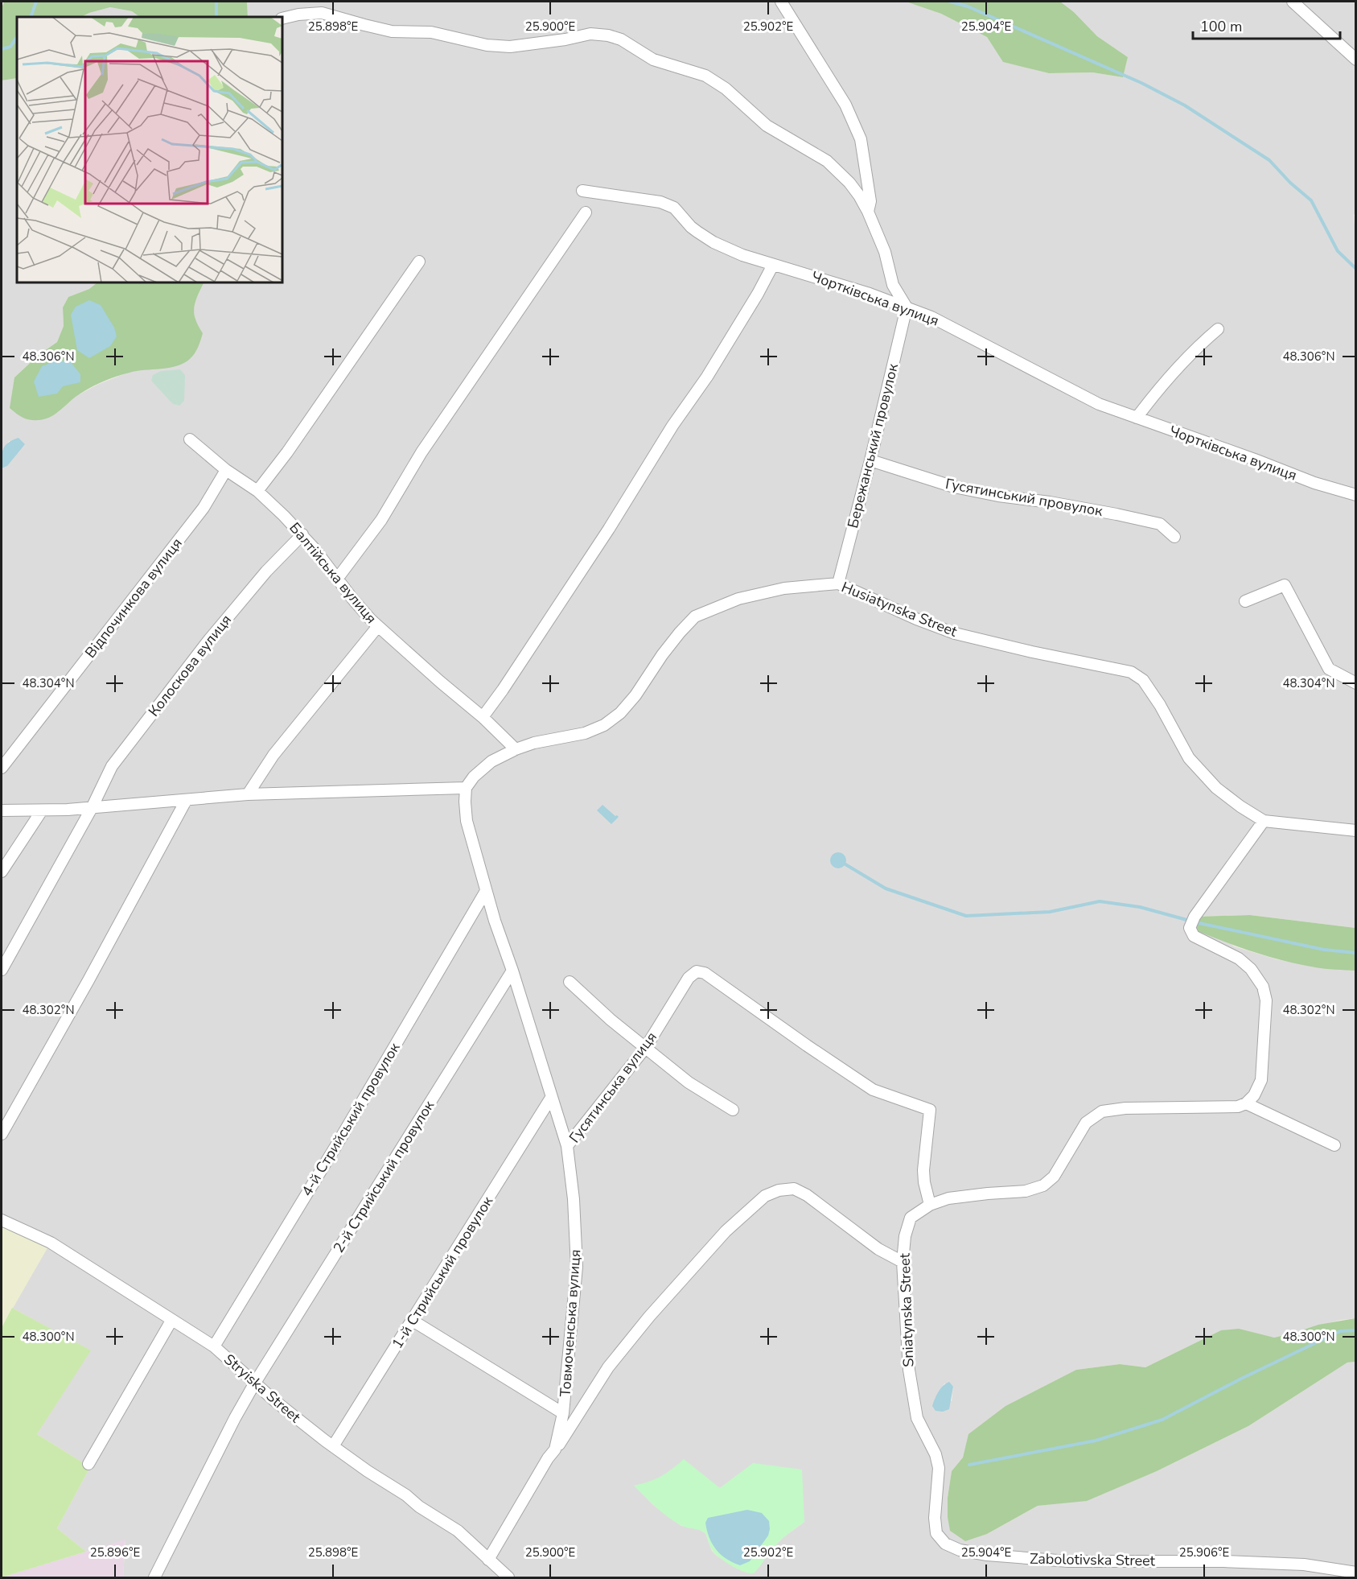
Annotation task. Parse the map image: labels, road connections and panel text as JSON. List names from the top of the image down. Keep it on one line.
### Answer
{"streets":{"street":["Чортківська вулиця","Бережанський провулок","Гусятинський провулок","Балтійська вулиця","Відпочинкова вулиця","Husiatynska Street","Колоскова вулиця","Гусятинська вулиця","4-й Стрийський провулок","2-й Стрийський провулок","1-й Стрийський провулок","Sniatynska Street","Товмоченська вулиця","Stryiska Street","Zabolotivska Street"]},"crossings":[["Чортківська вулиця","Бережанський провулок"],["Бережанський провулок","Гусятинський провулок"],["Бережанський провулок","Husiatynska Street"],["Балтійська вулиця","Відпочинкова вулиця"],["Балтійська вулиця","Husiatynska Street"],["Балтійська вулиця","Колоскова вулиця"],["Гусятинська вулиця","4-й Стрийський провулок"],["Гусятинська вулиця","2-й Стрийський провулок"],["Гусятинська вулиця","1-й Стрийський провулок"],["Гусятинська вулиця","Sniatynska Street"],["Гусятинська вулиця","Товмоченська вулиця"],["4-й Стрийський провулок","Stryiska Street"],["2-й Стрийський провулок","Stryiska Street"],["1-й Стрийський провулок","Stryiska Street"],["Sniatynska Street","Zabolotivska Street"]],"scale_bar":"100 m","coordinates":["25.898°E","25.900°E","25.902°E","25.904°E","48.306°N","48.304°N","48.302°N","48.300°N","25.896°E","25.906°E"]}
